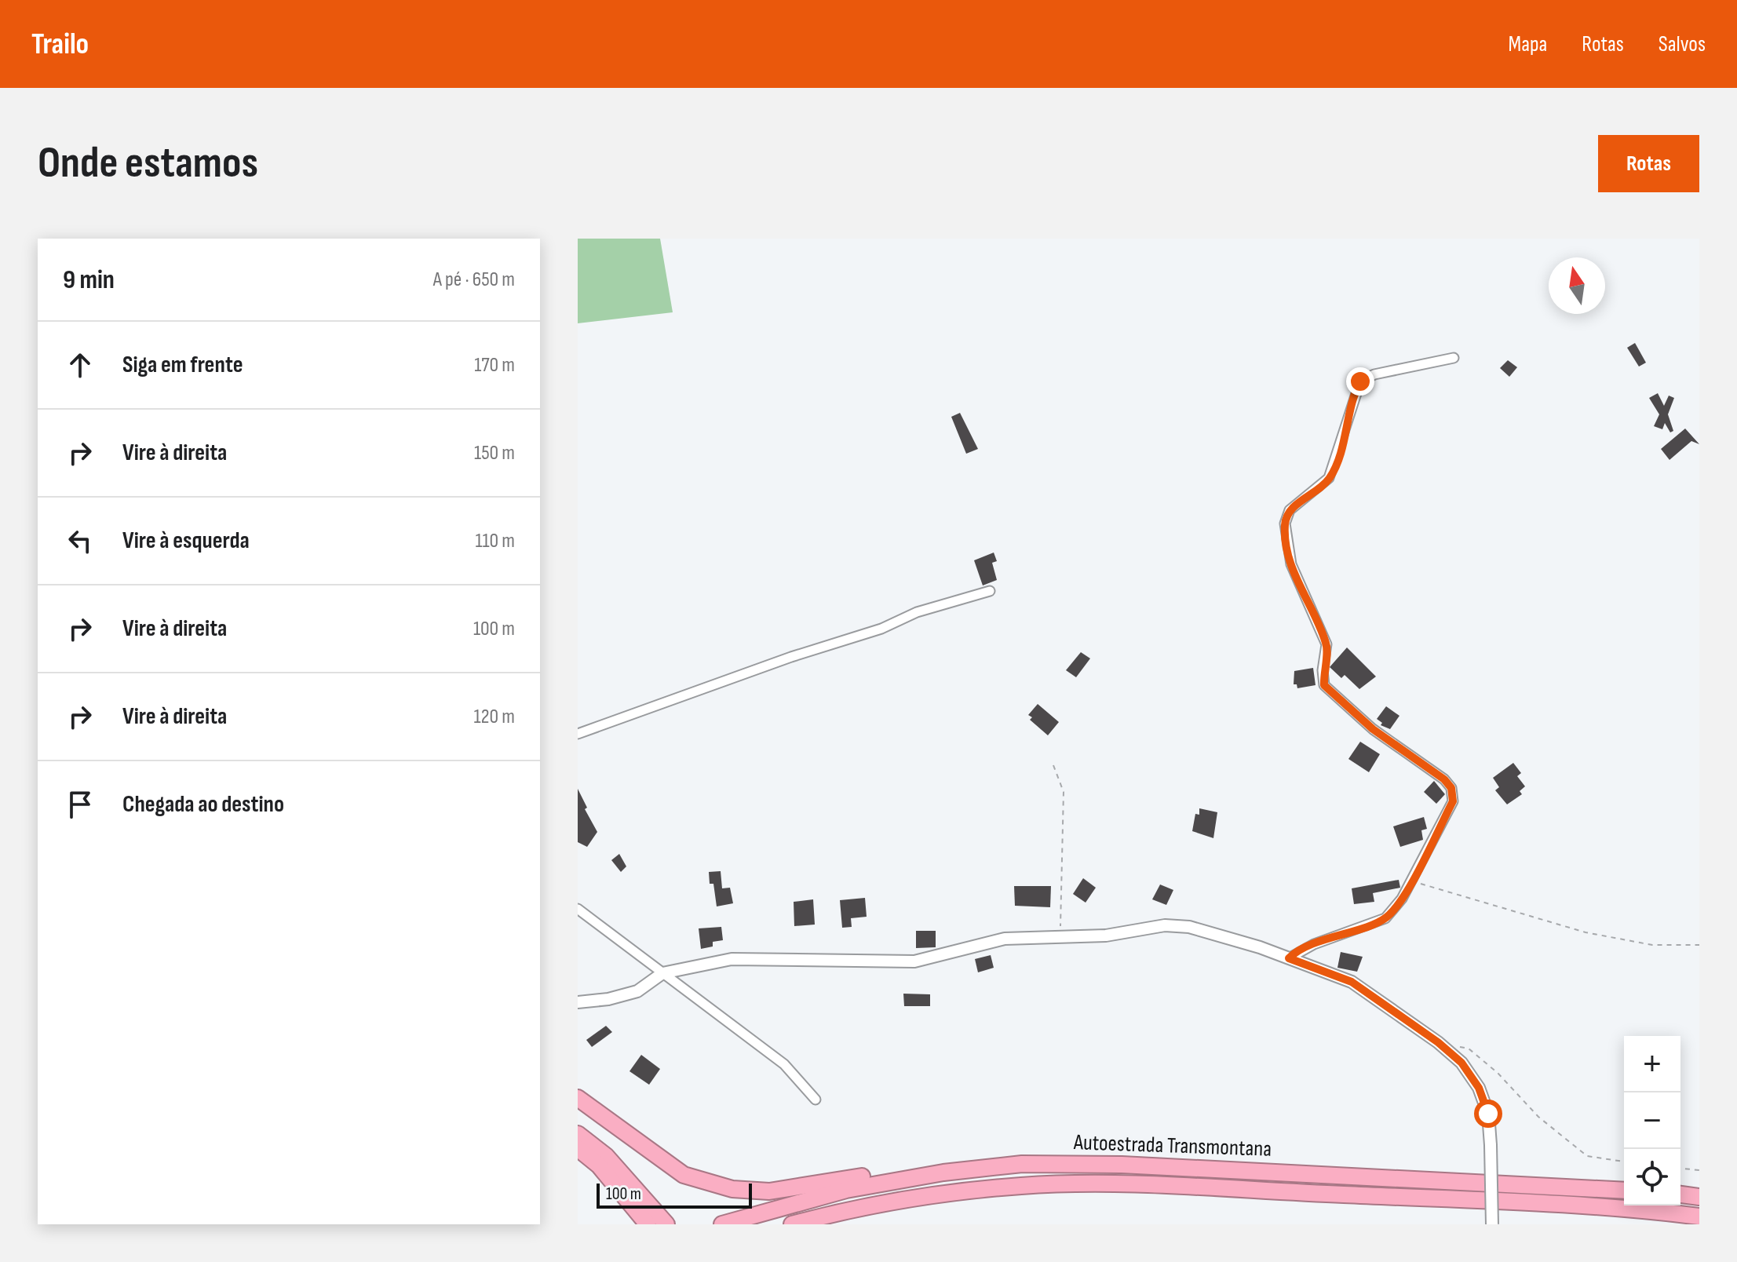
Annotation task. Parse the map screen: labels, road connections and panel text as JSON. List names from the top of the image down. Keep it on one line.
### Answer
{"streets":{"highway":["Autoestrada Transmontana"]},"scale_bar":"100 m","north":"top","page":{"header":"Trailo","nav":["Mapa","Rotas","Salvos"],"buttons":"Rotas","title":"Onde estamos","heading":["9 min","A pé · 650 m"],"list":[["Siga em frente","170 m"],["Vire à direita","150 m"],["Vire à esquerda","110 m"],["Vire à direita","100 m"],["Vire à direita","120 m"],"Chegada ao destino"],"map_buttons":["+","−"],"scale":"100 m"}}
